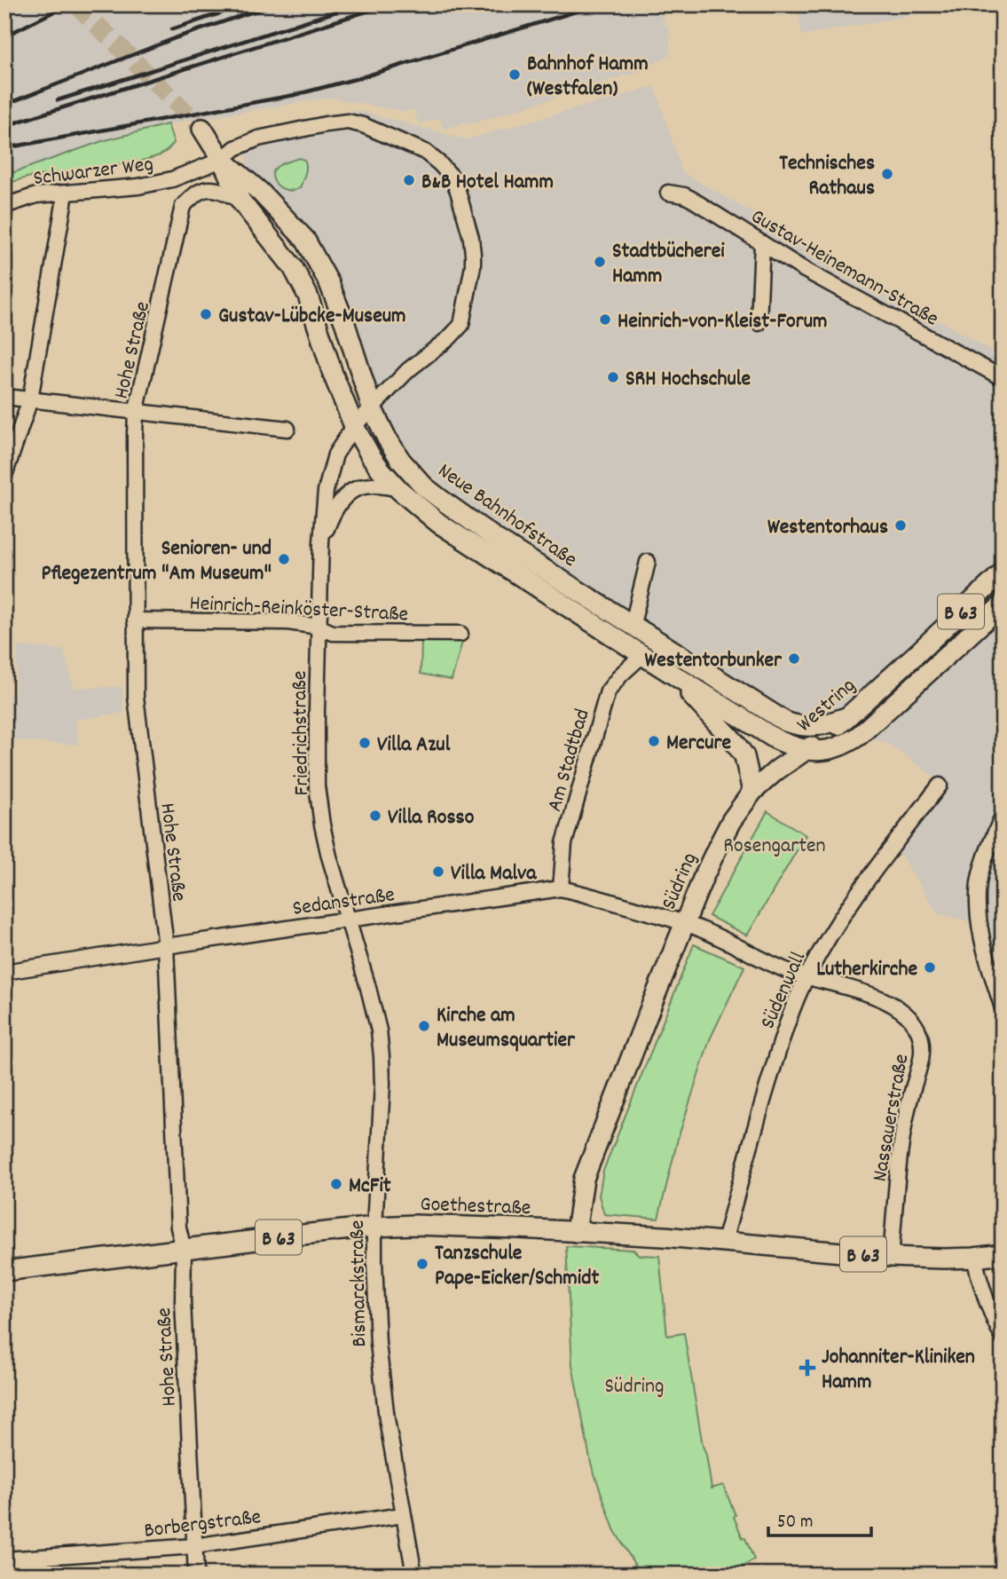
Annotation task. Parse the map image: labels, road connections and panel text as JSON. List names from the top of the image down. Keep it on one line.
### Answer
{"streets":{"main road":["Neue Bahnhofstraße","B 63","Westring","Südring","Goethestraße"],"street":["Schwarzer Weg","Gustav-Heinemann-Straße","Hohe Straße","Heinrich-Reinköster-Straße","Friedrichstraße","Am Stadtbad","Sedanstraße","Südenwall","Nassauerstraße","Bismarckstraße","Borbergstraße"]},"crossings":[["Schwarzer Weg","Neue Bahnhofstraße"],["Schwarzer Weg","Friedrichstraße"],["Hohe Straße","Neue Bahnhofstraße"],["Hohe Straße","Heinrich-Reinköster-Straße"],["Hohe Straße","Sedanstraße"],["Hohe Straße","Goethestraße"],["Hohe Straße","Borbergstraße"],["Neue Bahnhofstraße","Westring"],["Neue Bahnhofstraße","Friedrichstraße"],["Neue Bahnhofstraße","Am Stadtbad"],["Neue Bahnhofstraße","Südring"],["Heinrich-Reinköster-Straße","Friedrichstraße"],["B 63","Südenwall"],["B 63","Nassauerstraße"],["B 63","Goethestraße"],["Westring","Südring"],["Friedrichstraße","Sedanstraße"],["Friedrichstraße","Bismarckstraße"],["Am Stadtbad","Sedanstraße"],["Südring","Sedanstraße"],["Südring","Goethestraße"],["Sedanstraße","Südenwall"],["Sedanstraße","Nassauerstraße"],["Sedanstraße","Bismarckstraße"],["Südenwall","Goethestraße"],["Goethestraße","Bismarckstraße"],["Bismarckstraße","Borbergstraße"]],"parks":["Rosengarten","Südring"],"places":{"other":["Bahnhof Hamm (Westfalen)","Technisches Rathaus","B&B Hotel Hamm","Stadtbücherei Hamm","Gustav-Lübcke-Museum","Heinrich-von-Kleist-Forum","SRH Hochschule","Westentorhaus","Senioren- und Pflegezentrum \"Am Museum\"","Westentorbunker","Mercure","Villa Azul","Villa Rosso","Villa Malva","Lutherkirche","Kirche am Museumsquartier","McFit","Tanzschule Pape-Eicker/Schmidt"],"health":["Johanniter-Kliniken Hamm"]},"scale_bar":"50 m"}
